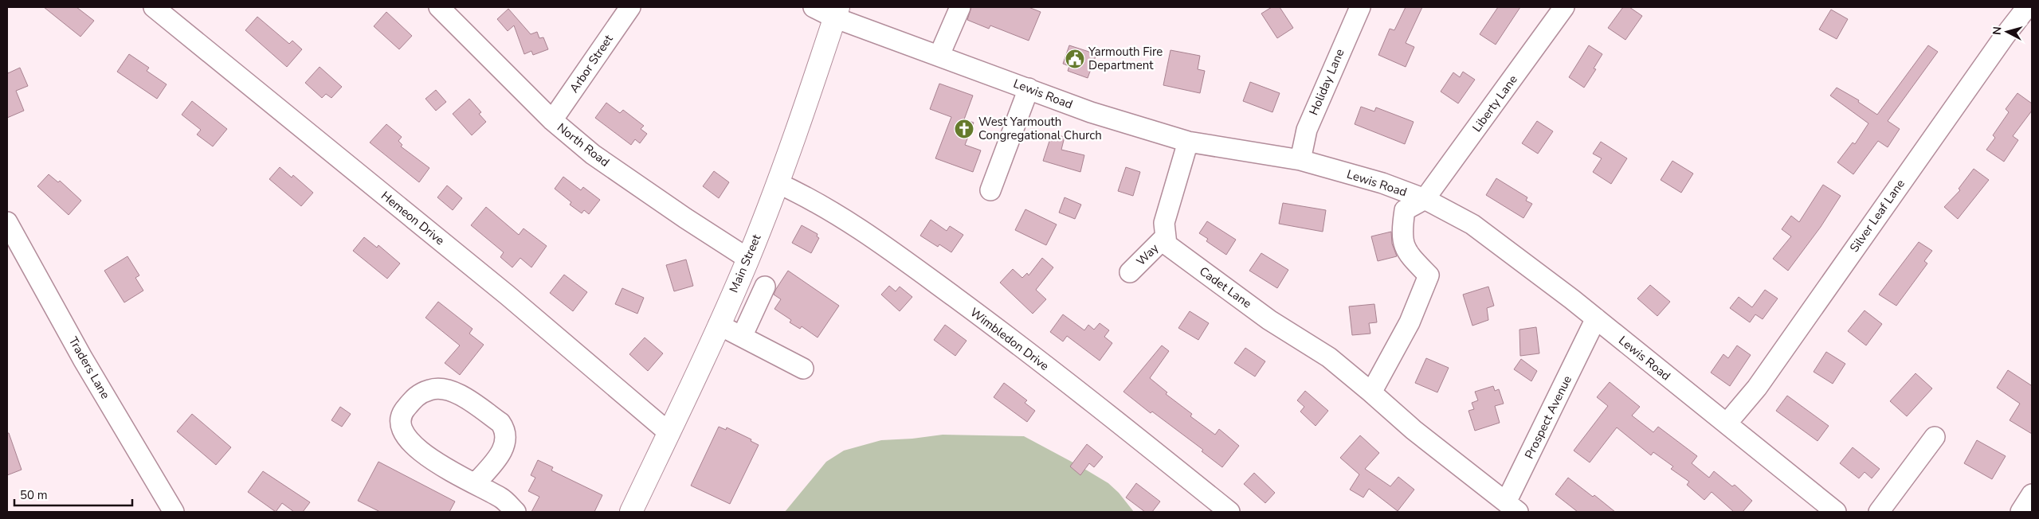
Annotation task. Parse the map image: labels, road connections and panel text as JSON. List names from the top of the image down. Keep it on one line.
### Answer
{"streets":{"main road":["Main Street"],"street":["Arbor Street","Holiday Lane","Lewis Road","Liberty Lane","North Road","Silver Leaf Lane","Hemeon Drive","Way","Cadet Lane","Wimbledon Drive","Traders Lane","Prospect Avenue"]},"crossings":[["Arbor Street","North Road"],["Holiday Lane","Lewis Road"],["Lewis Road","Liberty Lane"],["Lewis Road","Silver Leaf Lane"],["Lewis Road","Main Street"],["Lewis Road","Prospect Avenue"],["North Road","Main Street"],["Hemeon Drive","Main Street"],["Way","Cadet Lane"],["Main Street","Wimbledon Drive"],["Cadet Lane","Prospect Avenue"]],"places":{"public building":["Yarmouth Fire Department"],"church":["West Yarmouth Congregational Church"]},"scale_bar":"50 m","north":"left"}
